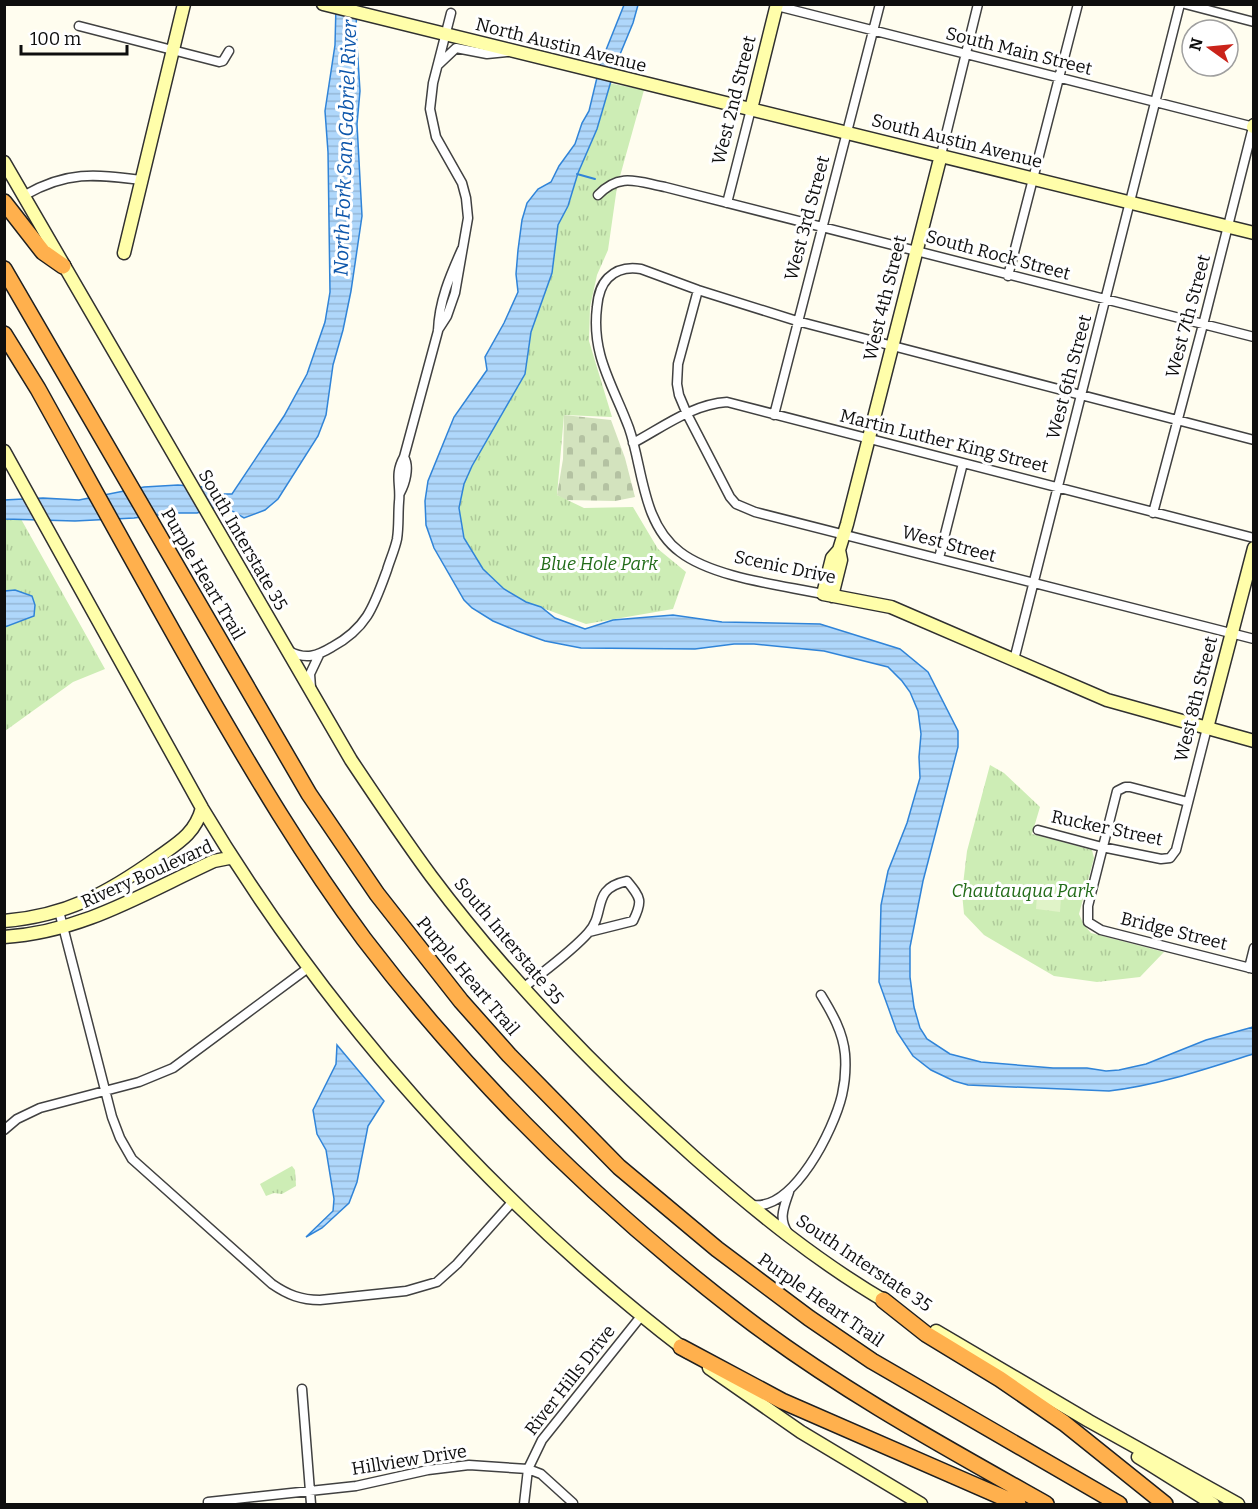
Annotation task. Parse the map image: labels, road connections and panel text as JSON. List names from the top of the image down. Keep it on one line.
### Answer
{"streets":{"highway":["Purple Heart Trail"],"main road":["North Austin Avenue","West 2nd Street","South Austin Avenue","West 4th Street","South Interstate 35","Scenic Drive","West 8th Street","Rivery Boulevard"],"street":["South Main Street","West 3rd Street","South Rock Street","West 7th Street","West 6th Street","Martin Luther King Street","West Street","Rucker Street","Bridge Street","River Hills Drive","Hillview Drive"]},"crossings":[["North Austin Avenue","South Austin Avenue"],["South Main Street","West 2nd Street"],["South Main Street","West 3rd Street"],["South Main Street","West 4th Street"],["South Main Street","West 7th Street"],["South Main Street","West 6th Street"],["West 2nd Street","South Austin Avenue"],["West 2nd Street","South Rock Street"],["South Austin Avenue","West 3rd Street"],["South Austin Avenue","West 4th Street"],["South Austin Avenue","West 7th Street"],["South Austin Avenue","West 6th Street"],["West 3rd Street","South Rock Street"],["West 3rd Street","Martin Luther King Street"],["West 3rd Street","Scenic Drive"],["South Rock Street","West 4th Street"],["South Rock Street","West 7th Street"],["South Rock Street","West 6th Street"],["West 4th Street","Martin Luther King Street"],["West 4th Street","West Street"],["West 4th Street","Scenic Drive"],["West 7th Street","Martin Luther King Street"],["West 7th Street","Scenic Drive"],["West 6th Street","Martin Luther King Street"],["West 6th Street","West Street"],["West 6th Street","Scenic Drive"],["Martin Luther King Street","West Street"],["Martin Luther King Street","Scenic Drive"],["West Street","West 8th Street"],["Scenic Drive","West 8th Street"],["West 8th Street","Rucker Street"],["Rucker Street","Bridge Street"],["River Hills Drive","Hillview Drive"]],"water":["North Fork San Gabriel River"],"parks":["Blue Hole Park","Chautauqua Park"],"scale_bar":"100 m","north":"left"}
